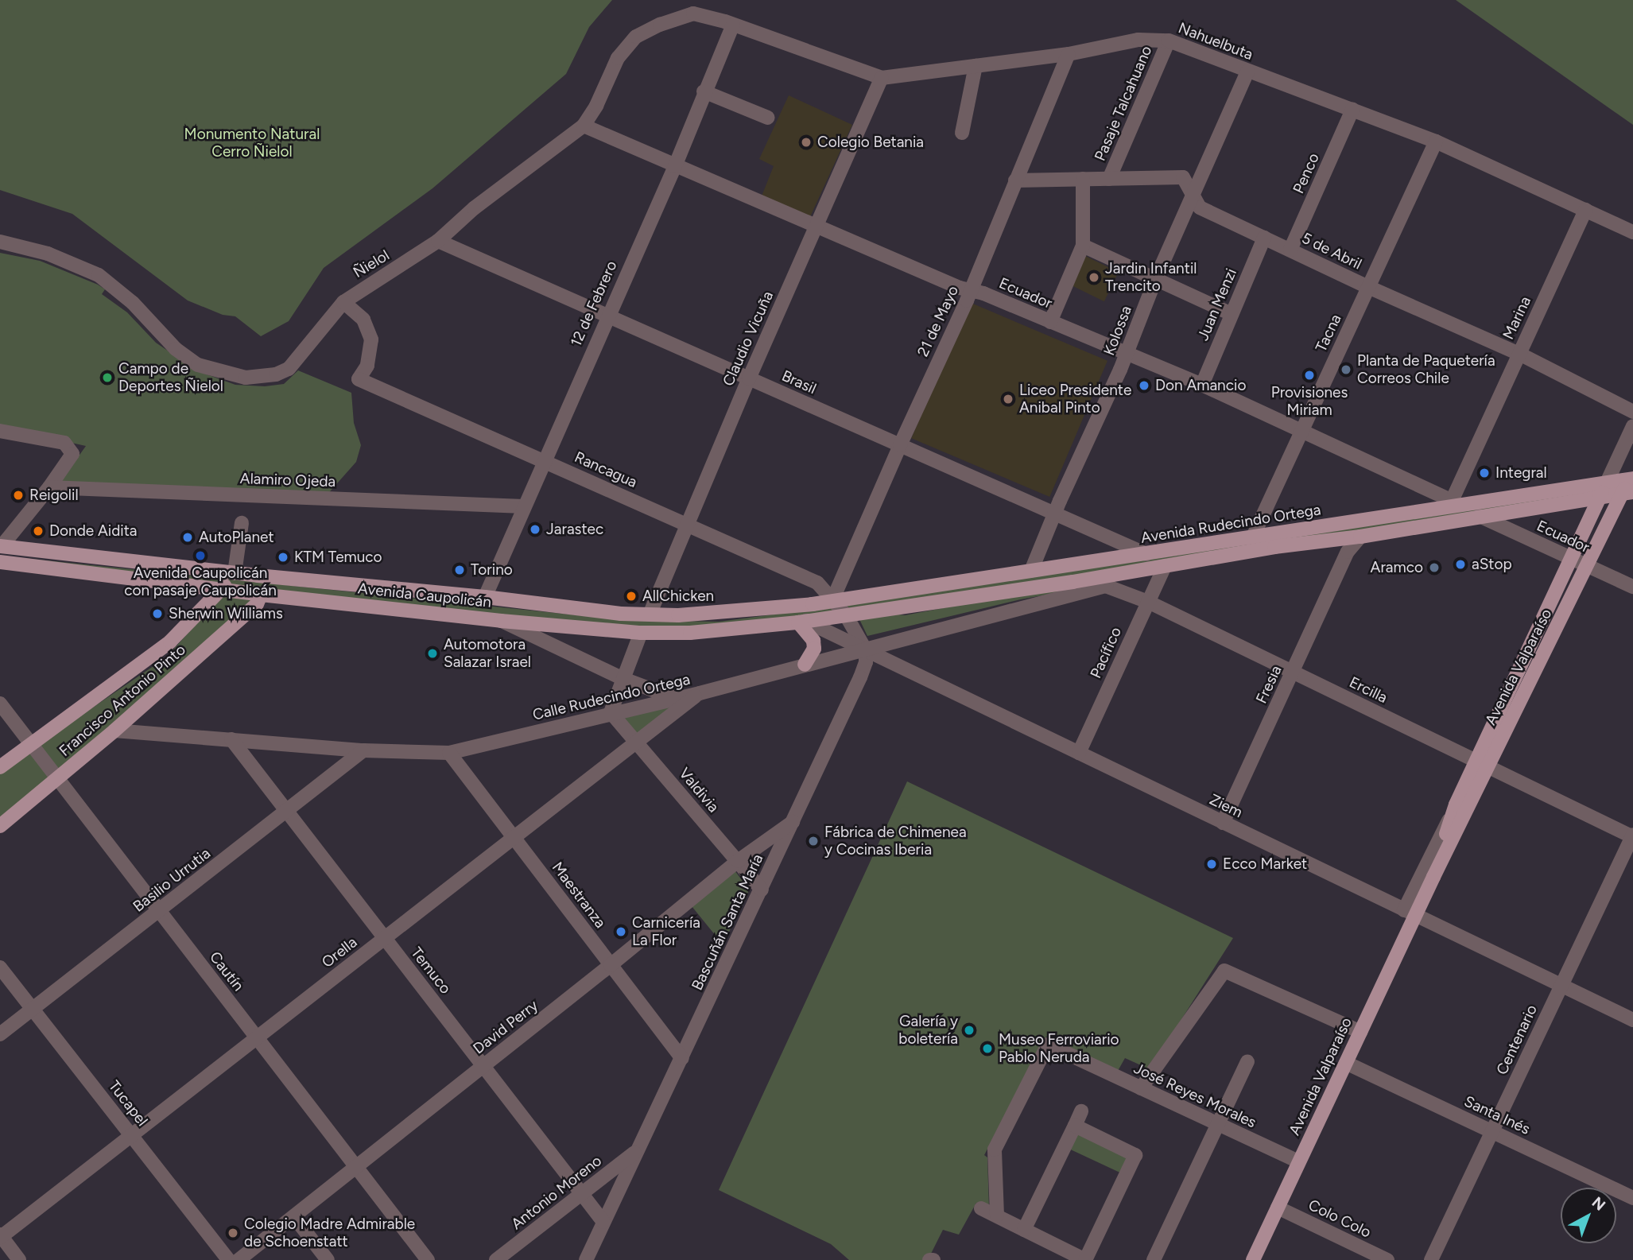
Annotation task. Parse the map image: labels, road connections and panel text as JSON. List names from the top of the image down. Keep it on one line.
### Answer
{"streets":{"main road":["Avenida Rudecindo Ortega","Avenida Caupolicán","Avenida Valparaíso","Francisco Antonio Pinto"],"street":["Nahuelbuta","Pasaje Talcahuano","Penco","5 de Abril","Ñielol","Ecuador","12 de Febrero","Juan Menzi","Marina","21 de Mayo","Kolossa","Tacna","Claudio Vicuña","Brasil","Rancagua","Alamiro Ojeda","Pacífico","Fresia","Ercilla","Calle Rudecindo Ortega","Valdivia","Ziem","Basilio Urrutia","Maestranza","Bascuñán Santa María","Orella","Temuco","Cautín","David Perry","Centenario","José Reyes Morales","Tucapel","Santa Inés","Antonio Moreno","Colo Colo"]},"crossings":[["Nahuelbuta","Pasaje Talcahuano"],["Nahuelbuta","Penco"],["Nahuelbuta","Ñielol"],["Nahuelbuta","12 de Febrero"],["Nahuelbuta","Marina"],["Nahuelbuta","21 de Mayo"],["Nahuelbuta","Kolossa"],["Nahuelbuta","Tacna"],["Nahuelbuta","Claudio Vicuña"],["Pasaje Talcahuano","5 de Abril"],["Penco","5 de Abril"],["5 de Abril","Juan Menzi"],["5 de Abril","Marina"],["5 de Abril","21 de Mayo"],["5 de Abril","Kolossa"],["5 de Abril","Tacna"],["Ñielol","Ecuador"],["Ñielol","12 de Febrero"],["Ñielol","Brasil"],["Ñielol","Rancagua"],["Ecuador","12 de Febrero"],["Ecuador","Juan Menzi"],["Ecuador","Marina"],["Ecuador","21 de Mayo"],["Ecuador","Kolossa"],["Ecuador","Tacna"],["Ecuador","Claudio Vicuña"],["Ecuador","Avenida Rudecindo Ortega"],["Ecuador","Avenida Valparaíso"],["12 de Febrero","Brasil"],["12 de Febrero","Rancagua"],["12 de Febrero","Alamiro Ojeda"],["12 de Febrero","Avenida Caupolicán"],["Marina","Avenida Rudecindo Ortega"],["21 de Mayo","Brasil"],["21 de Mayo","Rancagua"],["21 de Mayo","Avenida Rudecindo Ortega"],["21 de Mayo","Avenida Caupolicán"],["Kolossa","Brasil"],["Kolossa","Avenida Rudecindo Ortega"],["Tacna","Avenida Rudecindo Ortega"],["Claudio Vicuña","Brasil"],["Claudio Vicuña","Rancagua"],["Claudio Vicuña","Avenida Caupolicán"],["Brasil","Avenida Rudecindo Ortega"],["Rancagua","Avenida Rudecindo Ortega"],["Rancagua","Avenida Caupolicán"],["Avenida Rudecindo Ortega","Avenida Caupolicán"],["Avenida Rudecindo Ortega","Pacífico"],["Avenida Rudecindo Ortega","Avenida Valparaíso"],["Avenida Rudecindo Ortega","Fresia"],["Avenida Rudecindo Ortega","Ercilla"],["Avenida Caupolicán","Francisco Antonio Pinto"],["Avenida Caupolicán","Ziem"],["Pacífico","Ercilla"],["Pacífico","Ziem"],["Avenida Valparaíso","Ercilla"],["Avenida Valparaíso","Ziem"],["Avenida Valparaíso","José Reyes Morales"],["Avenida Valparaíso","Santa Inés"],["Avenida Valparaíso","Colo Colo"],["Fresia","Ercilla"],["Fresia","Ziem"],["Ercilla","Calle Rudecindo Ortega"],["Ercilla","Centenario"],["Calle Rudecindo Ortega","Francisco Antonio Pinto"],["Calle Rudecindo Ortega","Valdivia"],["Calle Rudecindo Ortega","Ziem"],["Calle Rudecindo Ortega","Basilio Urrutia"],["Calle Rudecindo Ortega","Maestranza"],["Calle Rudecindo Ortega","Bascuñán Santa María"],["Calle Rudecindo Ortega","Orella"],["Calle Rudecindo Ortega","Temuco"],["Francisco Antonio Pinto","Cautín"],["Valdivia","Bascuñán Santa María"],["Valdivia","Orella"],["Valdivia","David Perry"],["Ziem","Bascuñán Santa María"],["Ziem","Centenario"],["Basilio Urrutia","Temuco"],["Basilio Urrutia","Cautín"],["Basilio Urrutia","Tucapel"],["Maestranza","Bascuñán Santa María"],["Maestranza","Orella"],["Maestranza","David Perry"],["Bascuñán Santa María","Temuco"],["Bascuñán Santa María","David Perry"],["Bascuñán Santa María","Antonio Moreno"],["Orella","Temuco"],["Orella","Cautín"],["Orella","Tucapel"],["Temuco","David Perry"],["Temuco","Antonio Moreno"],["Cautín","David Perry"],["Centenario","Santa Inés"]],"parks":["Monumento Natural Cerro Ñielol"],"places":["Colegio Betania","Jardin Infantil Trencito","Planta de Paquetería Correos Chile","Provisiones Miriam","Campo de Deportes Ñielol","Don Amancio","Liceo Presidente Anibal Pinto","Integral","Reigolil","Jarastec","Donde Aidita","AutoPlanet","Avenida Caupolicán con pasaje Caupolicán","KTM Temuco","aStop","Aramco","Torino","AllChicken","Sherwin Williams","Automotora Salazar Israel","Fábrica de Chimenea y Cocinas Iberia","Ecco Market","Carnicería La Flor","Galería y boletería","Museo Ferroviario Pablo Neruda","Colegio Madre Admirable de Schoenstatt"],"north":"top right"}
